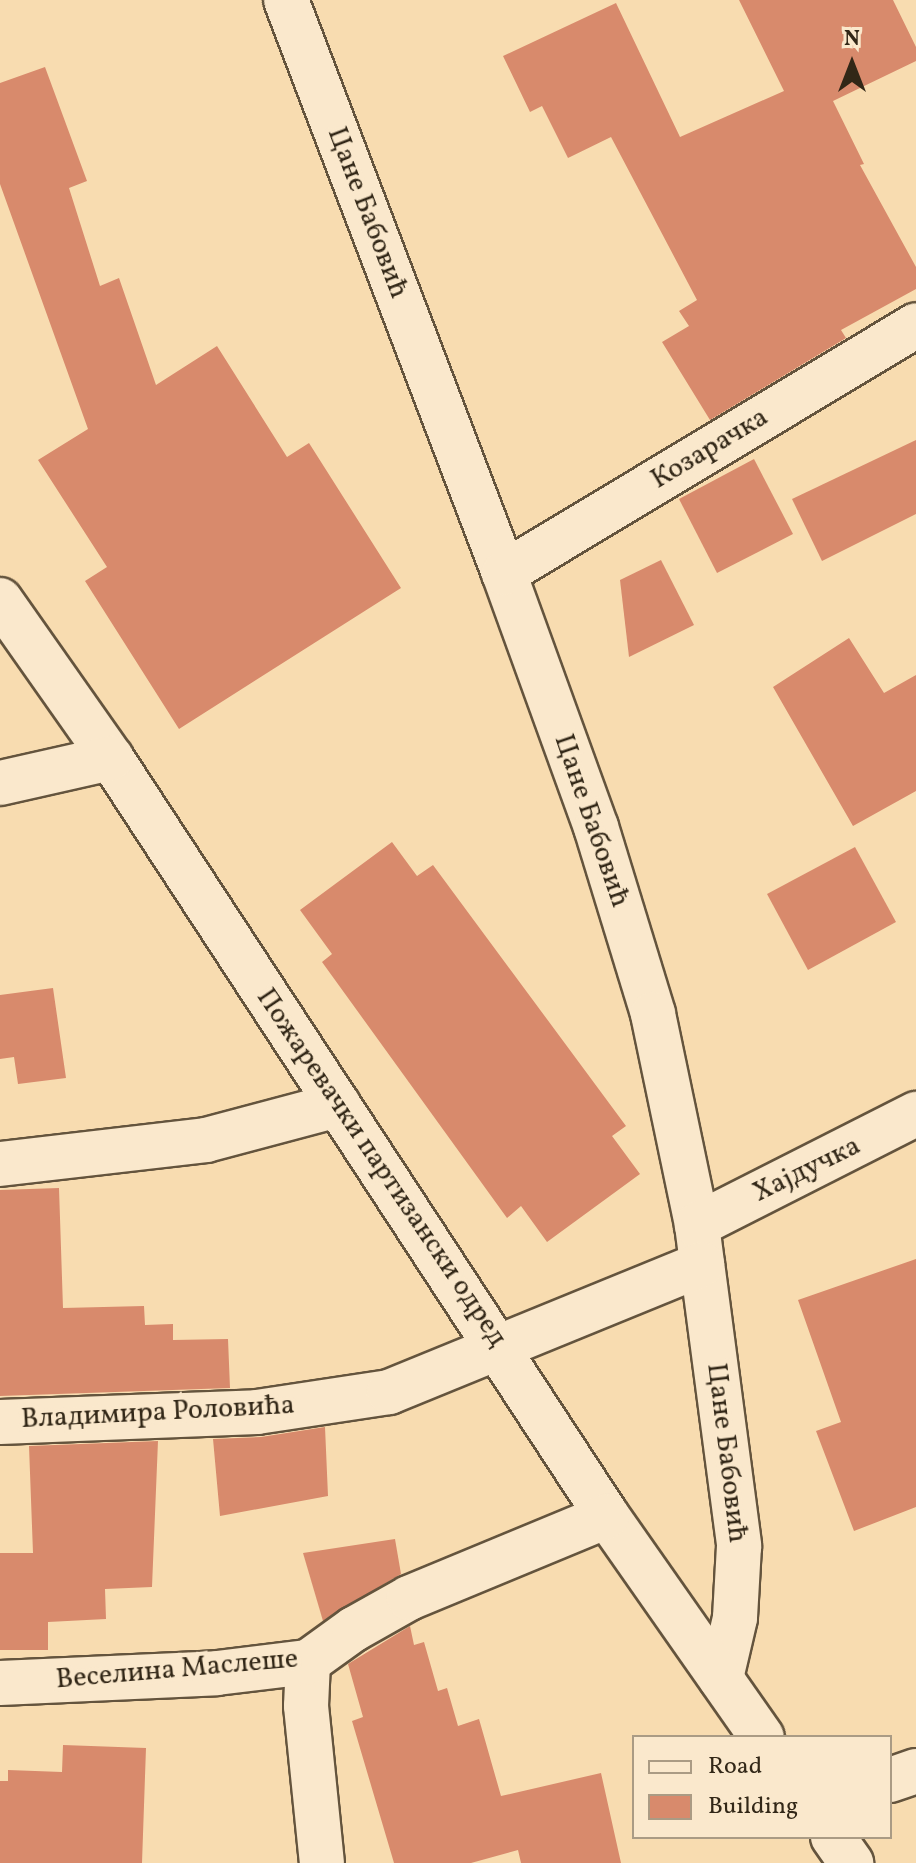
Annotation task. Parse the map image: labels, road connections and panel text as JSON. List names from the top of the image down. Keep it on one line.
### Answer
{"streets":{"street":["Цане Бабовић","Козарачка","Пожаревачки партизански одред","Хајдучка","Владимира Роловића","Веселина Маслеше"]},"crossings":[["Цане Бабовић","Козарачка"],["Цане Бабовић","Пожаревачки партизански одред"],["Цане Бабовић","Хајдучка"],["Пожаревачки партизански одред","Хајдучка"],["Пожаревачки партизански одред","Владимира Роловића"],["Пожаревачки партизански одред","Веселина Маслеше"],["Хајдучка","Владимира Роловића"]],"legend":["Road","Building"],"north":"top"}
